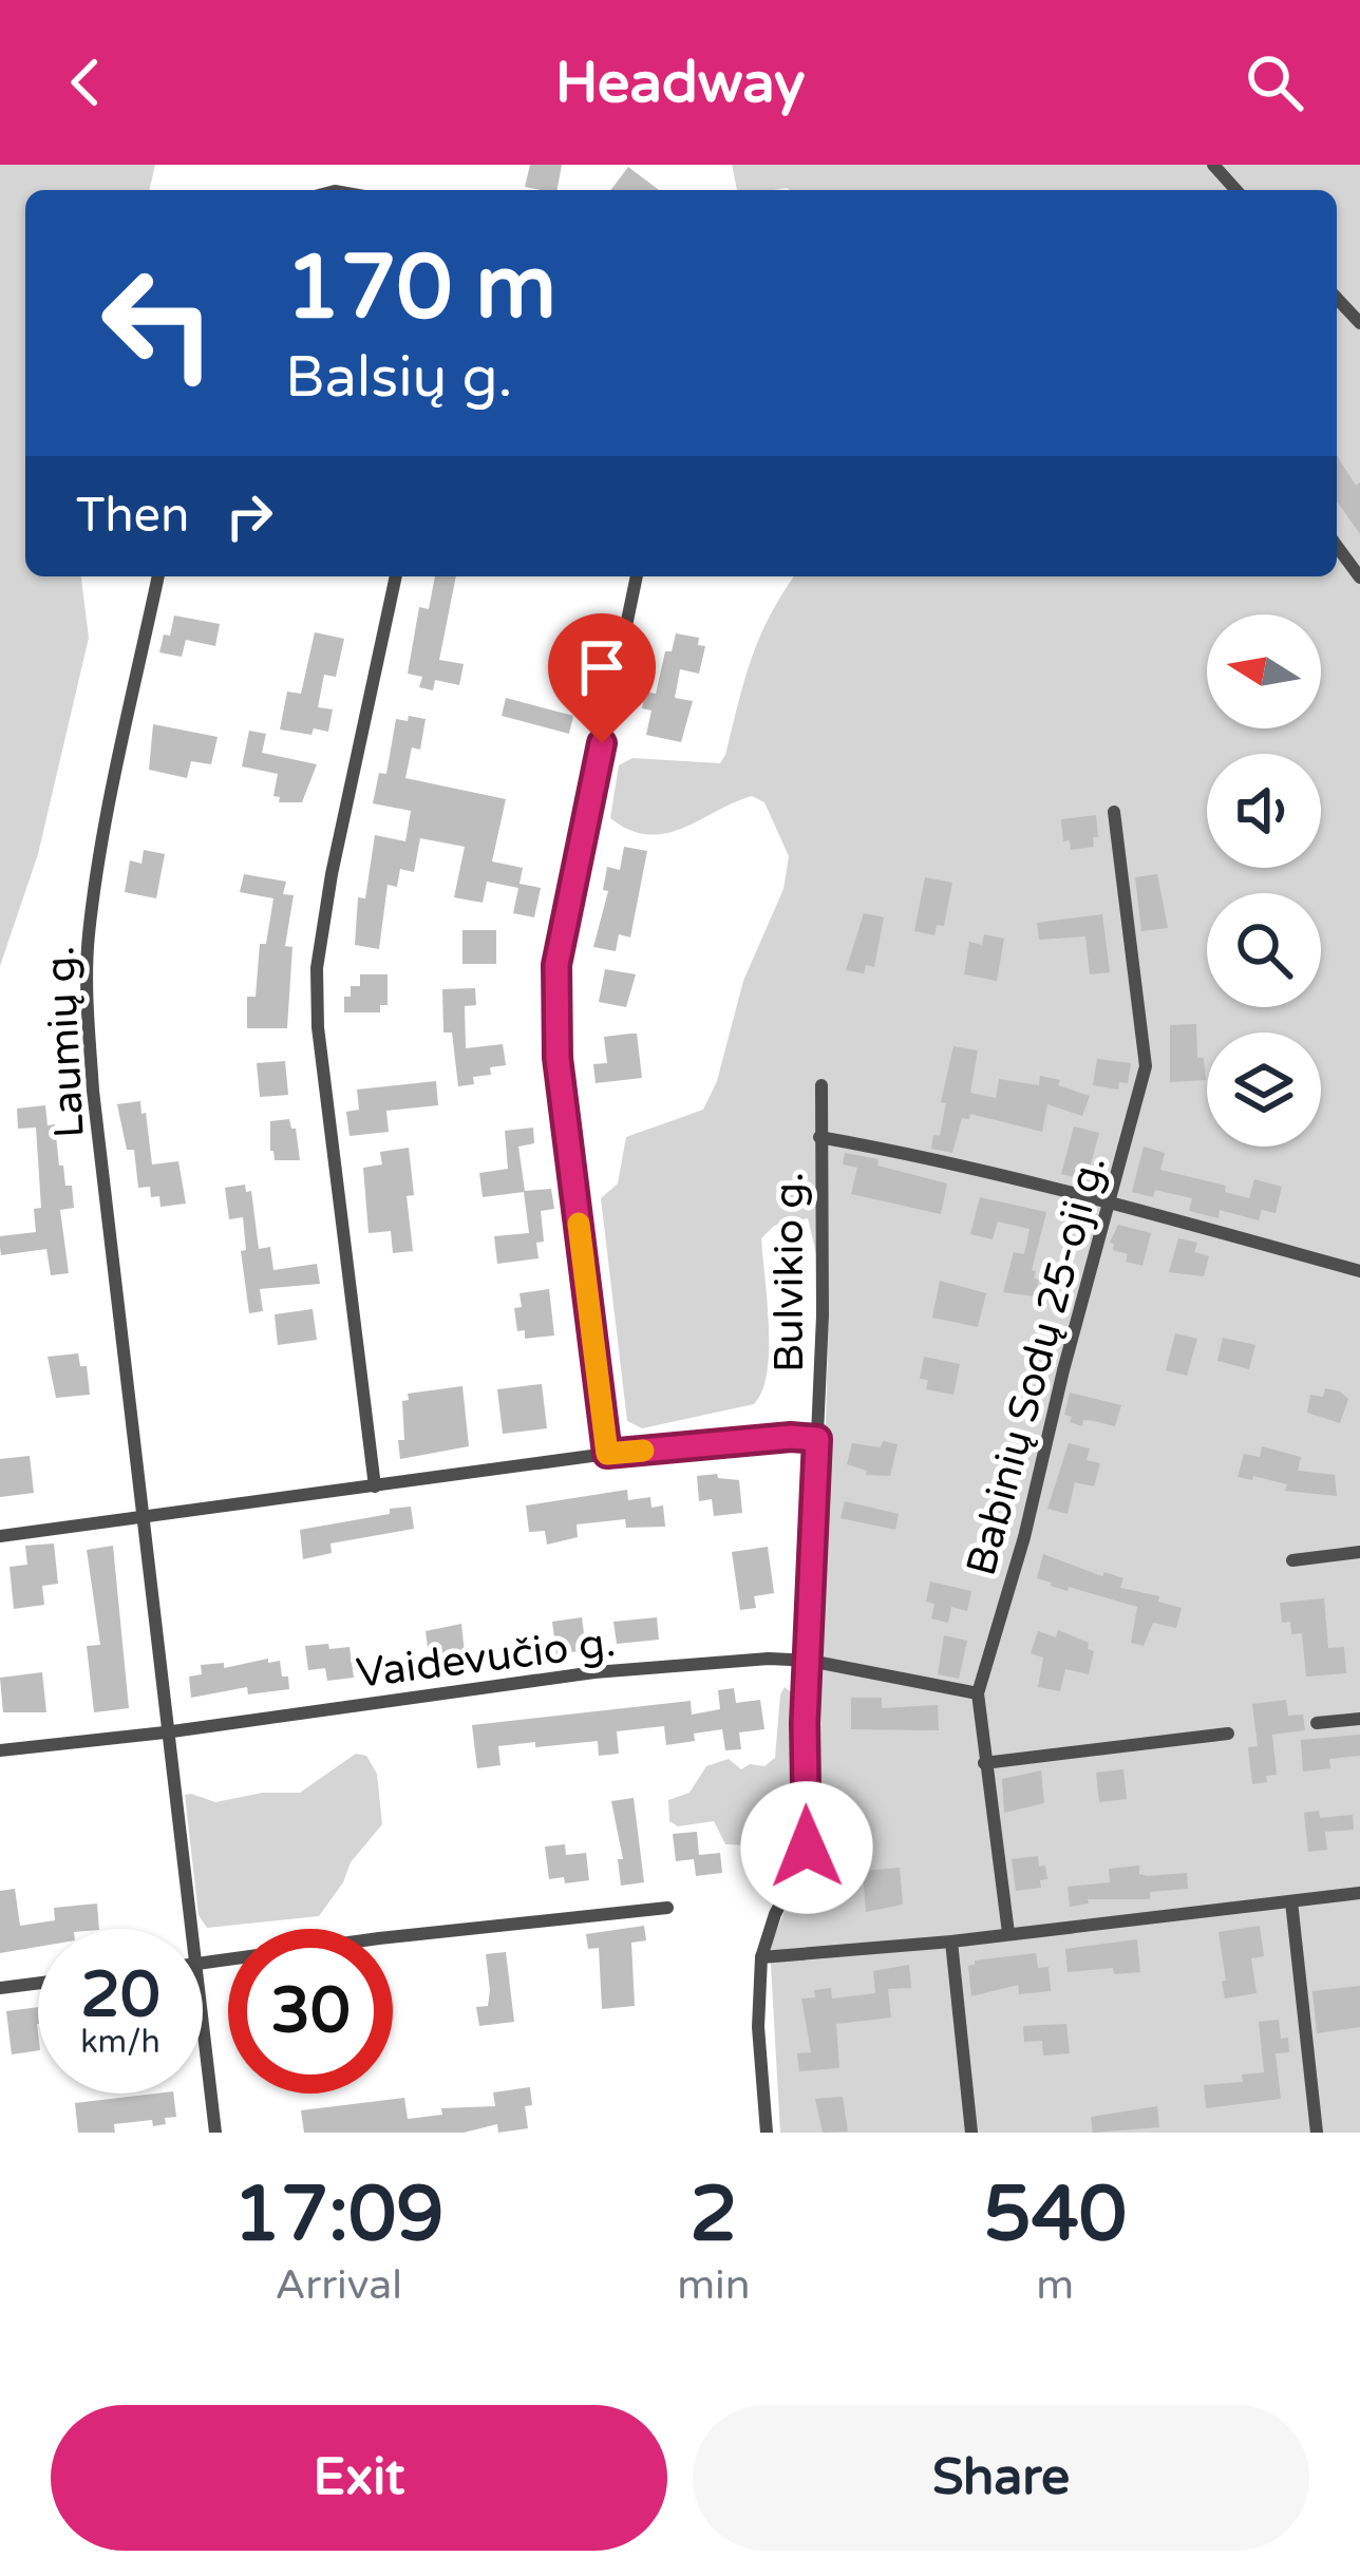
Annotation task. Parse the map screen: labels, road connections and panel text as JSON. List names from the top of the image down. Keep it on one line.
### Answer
{"streets":{"street":["Laumių g.","Bulvikio g.","Babinių Sodų 25-oji g.","Vaidevučio g."]},"crossings":[["Laumių g.","Vaidevučio g."],["Bulvikio g.","Vaidevučio g."],["Babinių Sodų 25-oji g.","Vaidevučio g."]],"north":"left","page":{"header":"Headway","turn":["170 m","Balsių g."],"then":"Then","speed":"20 km/h","limit":"30","eta":["17:09","Arrival","2","min","540","m"],"buttons":["Exit","Share"]}}
